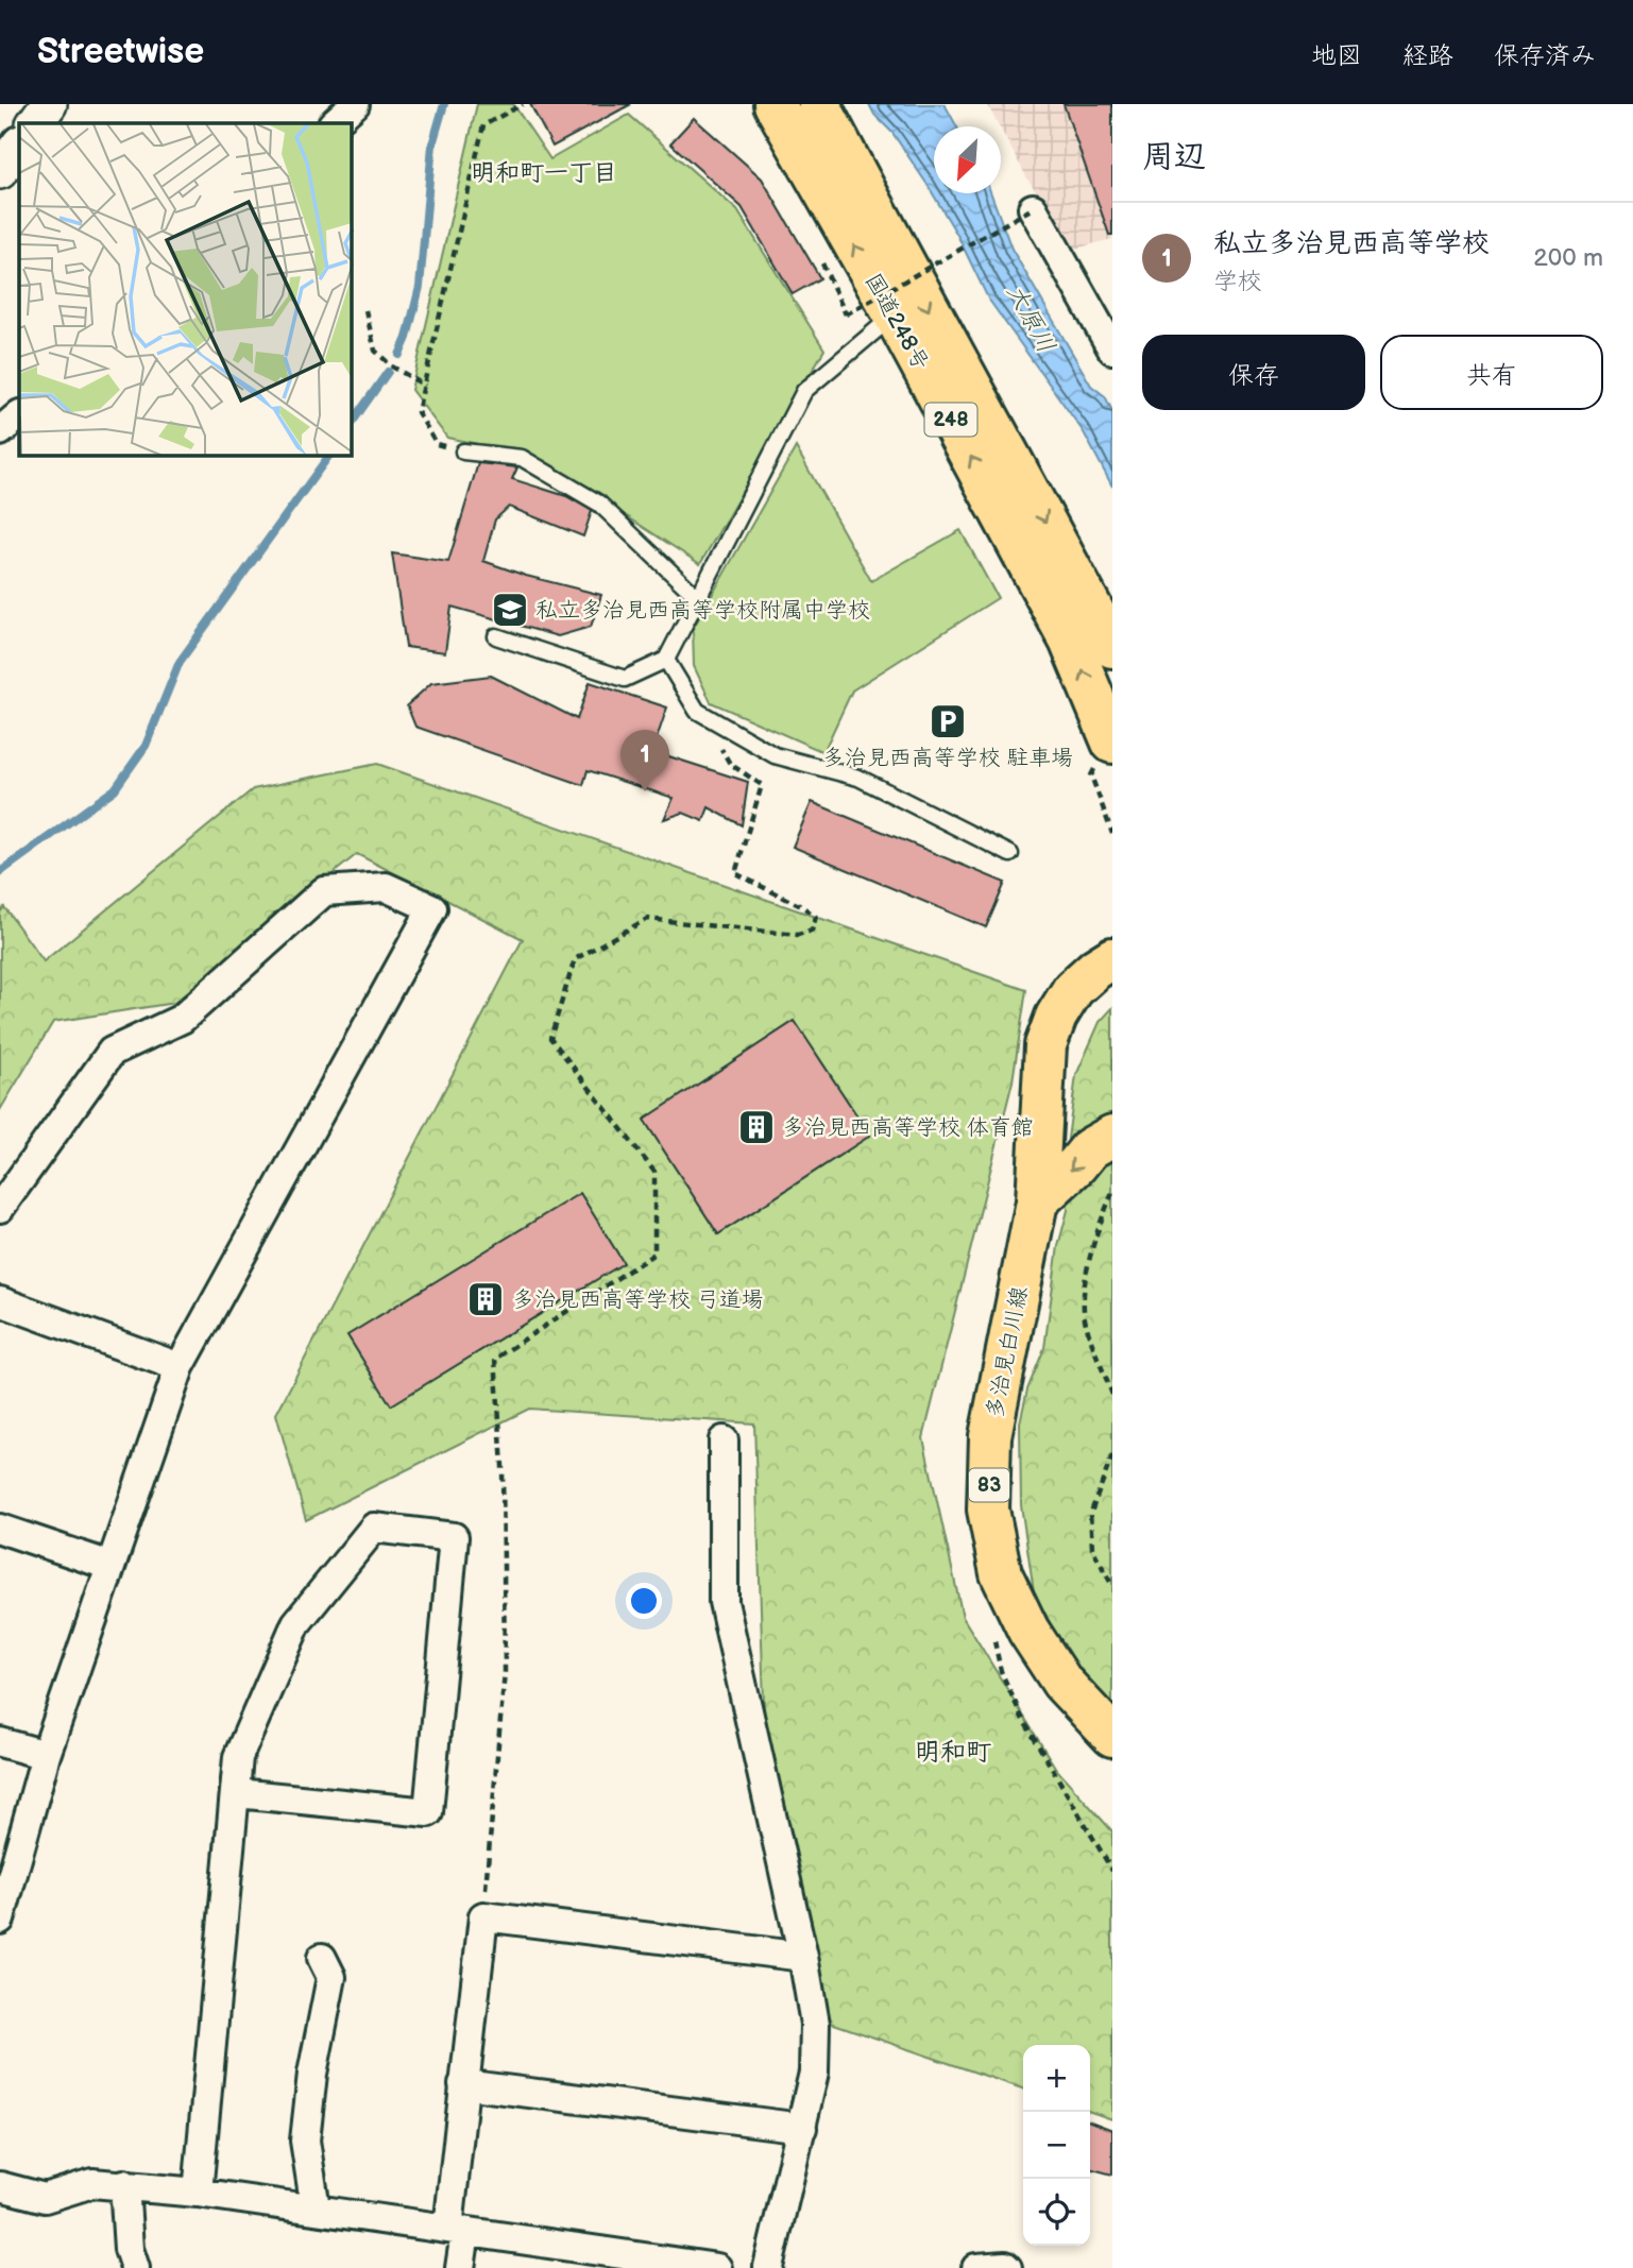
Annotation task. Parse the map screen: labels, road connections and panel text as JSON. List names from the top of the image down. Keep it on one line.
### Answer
{"streets":{"main road":["国道248号","248","多治見白川線","83"]},"districts":["明和町一丁目","明和町"],"water":["大原川"],"places":{"school or university":["私立多治見西高等学校附属中学校"],"parking":["多治見西高等学校 駐車場"],"building":["多治見西高等学校 体育館","多治見西高等学校 弓道場"]},"north":"bottom left","page":{"header":"Streetwise","nav":["地図","経路","保存済み"],"heading":"周辺","list":[{"mark":"1","name":"私立多治見西高等学校","note":"学校","value":"200 m"}],"buttons":["保存","共有"],"pins":"1","map_buttons":["+","−"]}}
